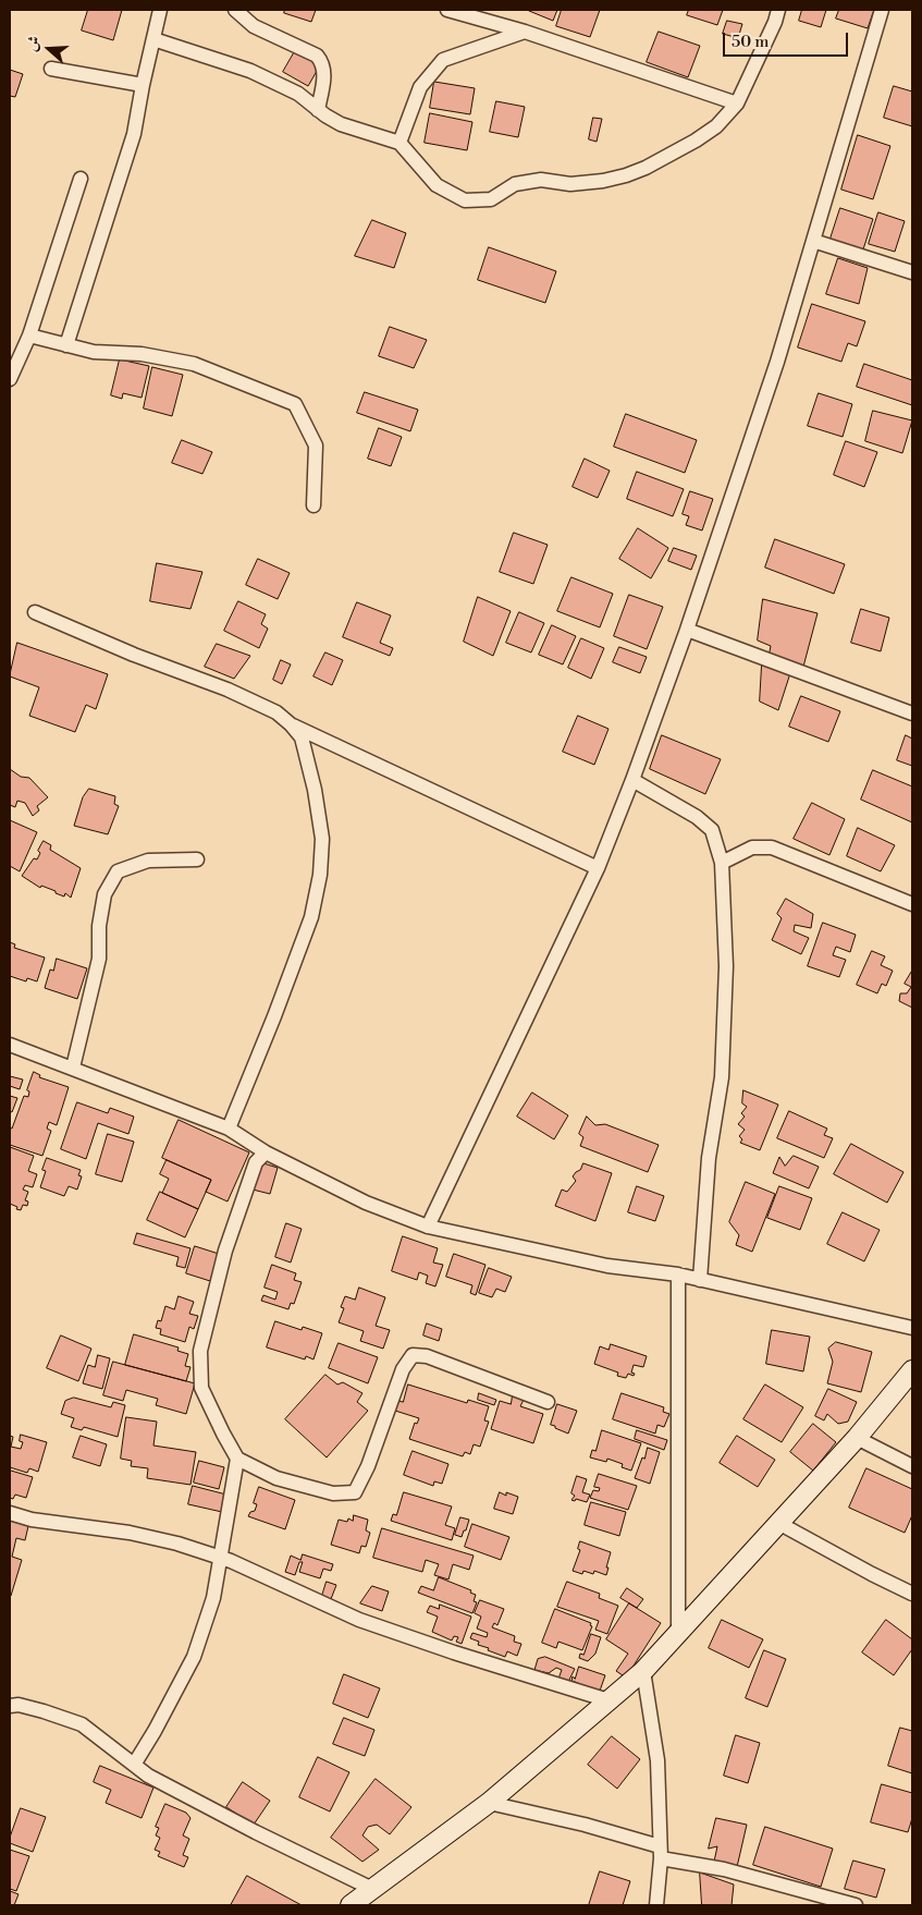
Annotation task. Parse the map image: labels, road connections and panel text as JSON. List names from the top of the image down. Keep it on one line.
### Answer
{"scale_bar":"50 m","north":"left"}
